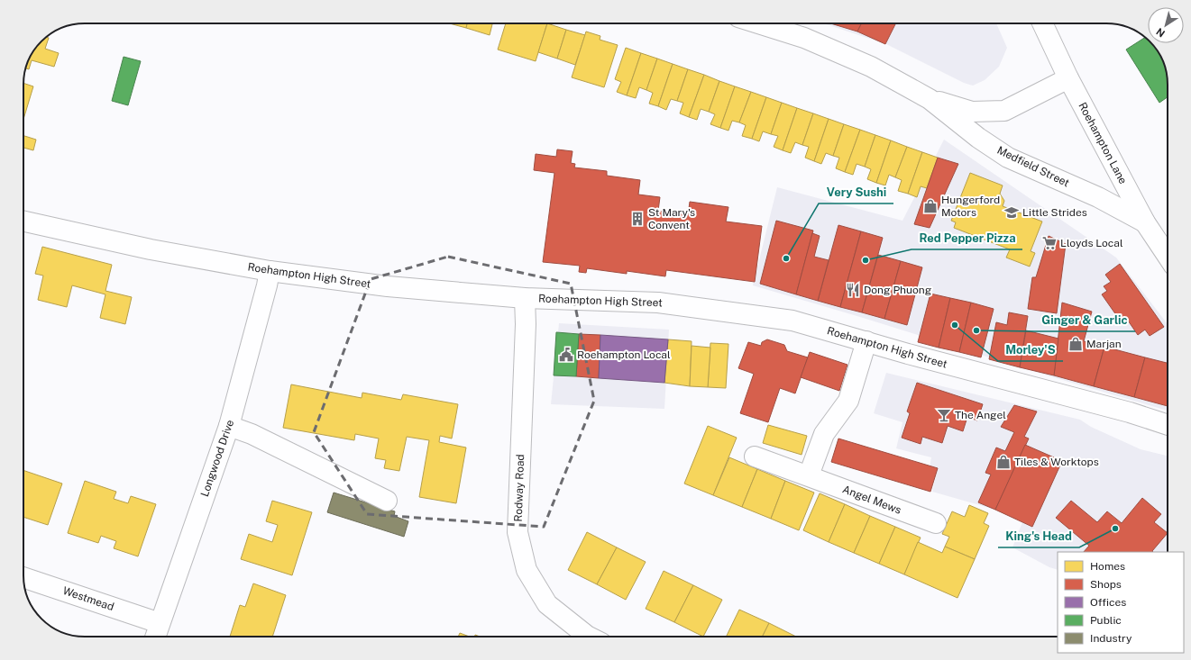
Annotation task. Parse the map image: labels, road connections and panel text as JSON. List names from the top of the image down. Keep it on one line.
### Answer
{"streets":{"main road":["Roehampton Lane","Medfield Street","Roehampton High Street","Longwood Drive","Rodway Road","Angel Mews","Westmead"]},"crossings":[["Roehampton Lane","Medfield Street"],["Roehampton High Street","Longwood Drive"],["Roehampton High Street","Rodway Road"],["Longwood Drive","Westmead"]],"places":{"shop":["Hungerford Motors","Marjan","Tiles & Worktops"],"school or university":["Little Strides"],"building":["St Mary's Convent"],"supermarket":["Lloyds Local"],"other":["Very Sushi","Red Pepper Pizza","Morley'S","Ginger & Garlic","King's Head"],"restaurant":["Dong Phuong"],"public building":["Roehampton Local"],"bar":["The Angel"]},"legend":["Homes","Shops","Offices","Public","Industry"],"north":"bottom left"}
